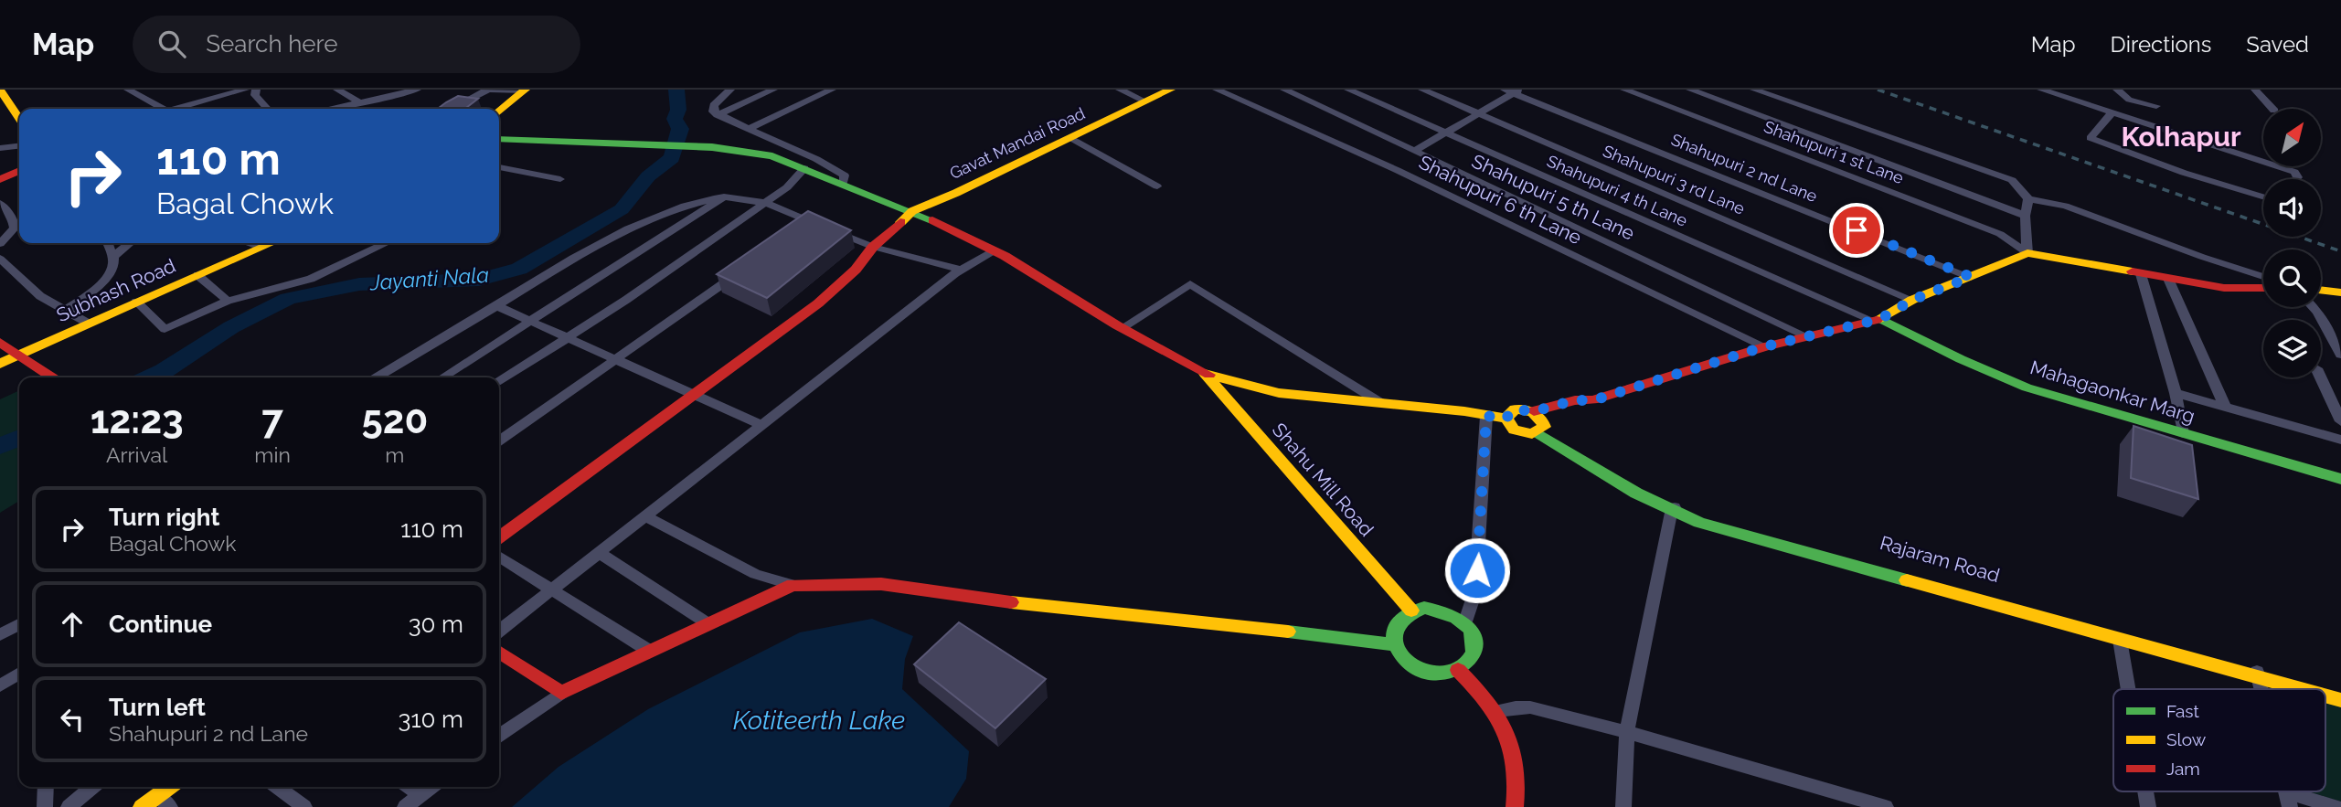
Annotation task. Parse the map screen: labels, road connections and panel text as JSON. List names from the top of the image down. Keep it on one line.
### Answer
{"streets":{"main road":["Gavat Mandai Road","Subhash Road","Mahagaonkar Marg","Shahu Mill Road","Rajaram Road"],"street":["Shahupuri 1 st Lane","Shahupuri 2 nd Lane","Shahupuri 3 rd Lane","Shahupuri 4 th Lane","Shahupuri 5 th Lane","Shahupuri 6 th Lane"]},"crossings":[["Shahupuri 4 th Lane","Mahagaonkar Marg"]],"districts":["Kolhapur"],"water":["Jayanti Nala","Kotiteerth Lake"],"legend":["Fast","Slow","Jam"],"north":"top right","page":{"header":"Map","search":"Search here","nav":["Map","Directions","Saved"],"turn":["110 m","Bagal Chowk"],"eta":["12:23","Arrival","7","min","520","m"],"list":[{"name":"Turn right","note":"Bagal Chowk","value":"110 m"},{"name":"Continue","value":"30 m"},{"name":"Turn left","note":"Shahupuri 2 nd Lane","value":"310 m"}]}}
